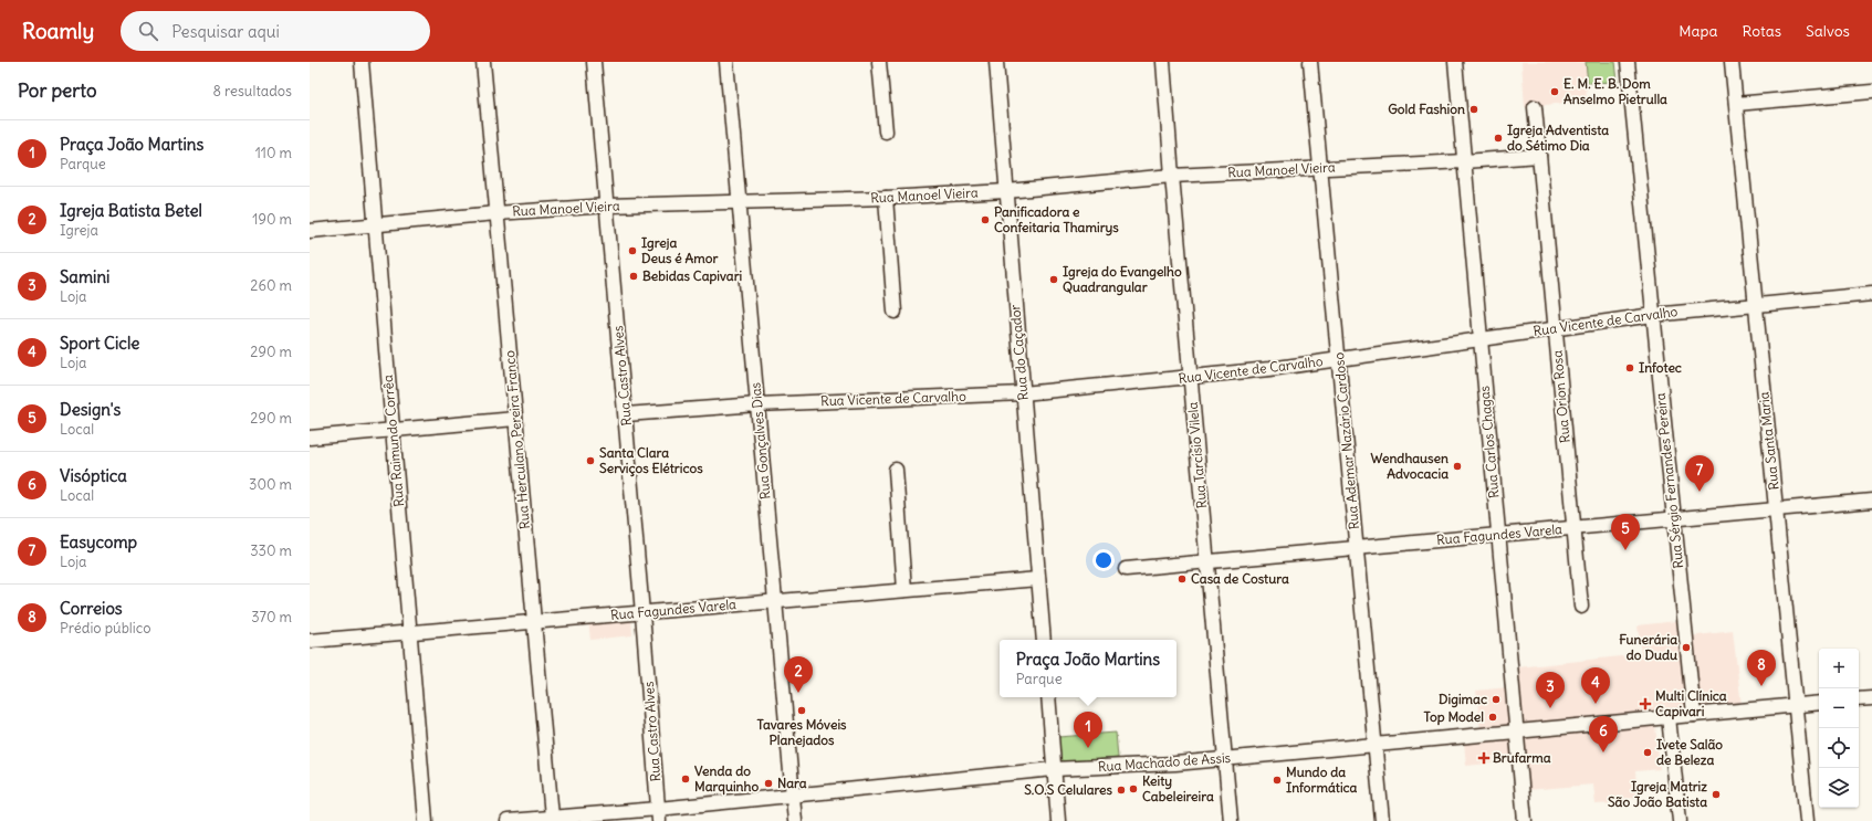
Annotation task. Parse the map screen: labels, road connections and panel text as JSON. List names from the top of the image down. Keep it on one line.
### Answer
{"streets":{"street":["Rua Manoel Vieira","Rua Vicente de Carvalho","Rua do Caçador","Rua Castro Alves","Rua Orion Rosa","Rua Herculano Pereira Franco","Rua Raimundo Corrêa","Rua Gonçalves Dias","Rua Ademar Nazário Cardoso","Rua Santa Maria","Rua Carlos Chagas","Rua Tarcísio Vilela","Rua Sérgio Fernandes Pereira","Rua Fagundes Varela","Rua Machado de Assis"]},"crossings":[["Rua Manoel Vieira","Rua do Caçador"],["Rua Manoel Vieira","Rua Castro Alves"],["Rua Manoel Vieira","Rua Orion Rosa"],["Rua Manoel Vieira","Rua Herculano Pereira Franco"],["Rua Manoel Vieira","Rua Raimundo Corrêa"],["Rua Manoel Vieira","Rua Gonçalves Dias"],["Rua Manoel Vieira","Rua Ademar Nazário Cardoso"],["Rua Manoel Vieira","Rua Carlos Chagas"],["Rua Manoel Vieira","Rua Tarcísio Vilela"],["Rua Vicente de Carvalho","Rua do Caçador"],["Rua Vicente de Carvalho","Rua Castro Alves"],["Rua Vicente de Carvalho","Rua Orion Rosa"],["Rua Vicente de Carvalho","Rua Gonçalves Dias"],["Rua Vicente de Carvalho","Rua Ademar Nazário Cardoso"],["Rua Vicente de Carvalho","Rua Santa Maria"],["Rua Vicente de Carvalho","Rua Carlos Chagas"],["Rua Vicente de Carvalho","Rua Tarcísio Vilela"],["Rua Vicente de Carvalho","Rua Sérgio Fernandes Pereira"],["Rua do Caçador","Rua Fagundes Varela"],["Rua Castro Alves","Rua Fagundes Varela"],["Rua Castro Alves","Rua Machado de Assis"],["Rua Orion Rosa","Rua Fagundes Varela"],["Rua Herculano Pereira Franco","Rua Fagundes Varela"],["Rua Herculano Pereira Franco","Rua Machado de Assis"],["Rua Raimundo Corrêa","Rua Fagundes Varela"],["Rua Gonçalves Dias","Rua Fagundes Varela"],["Rua Gonçalves Dias","Rua Machado de Assis"],["Rua Ademar Nazário Cardoso","Rua Fagundes Varela"],["Rua Ademar Nazário Cardoso","Rua Machado de Assis"],["Rua Santa Maria","Rua Fagundes Varela"],["Rua Santa Maria","Rua Machado de Assis"],["Rua Carlos Chagas","Rua Fagundes Varela"],["Rua Carlos Chagas","Rua Machado de Assis"],["Rua Tarcísio Vilela","Rua Fagundes Varela"],["Rua Tarcísio Vilela","Rua Machado de Assis"],["Rua Sérgio Fernandes Pereira","Rua Fagundes Varela"],["Rua Sérgio Fernandes Pereira","Rua Machado de Assis"]],"places":{"other":["E. M. E. B. Dom Anselmo Pietrulla","Gold Fashion","Igreja Adventista do Sétimo Dia","Panificadora e Confeitaria Thamirys","Igreja Deus é Amor","Bebidas Capivari","Igreja do Evangelho Quadrangular","Infotec","Santa Clara Serviços Elétricos","Wendhausen Advocacia","Casa de Costura","Funerária do Dudu","Digimac","Tavares Móveis Planejados","Top Model","Ivete Salão de Beleza","Venda do Marquinho","Mundo da Informática","Nara","Keity Cabeleireira","S.O.S Celulares","Igreja Matriz São João Batista"],"health":["Multi Clínica Capivari","Brufarma"]},"page":{"header":"Roamly","search":"Pesquisar aqui","nav":["Mapa","Rotas","Salvos"],"heading":["Por perto","8 resultados"],"list":[{"mark":"1","name":"Praça João Martins","note":"Parque","value":"110 m"},{"mark":"2","name":"Igreja Batista Betel","note":"Igreja","value":"190 m"},{"mark":"3","name":"Samini","note":"Loja","value":"260 m"},{"mark":"4","name":"Sport Cicle","note":"Loja","value":"290 m"},{"mark":"5","name":"Design's","note":"Local","value":"290 m"},{"mark":"6","name":"Visóptica","note":"Local","value":"300 m"},{"mark":"7","name":"Easycomp","note":"Loja","value":"330 m"},{"mark":"8","name":"Correios","note":"Prédio público","value":"370 m"}],"pins":["7","5","8","2","4","3","1","6"],"popup":["Praça João Martins","Parque"],"map_buttons":["+","−"]}}
